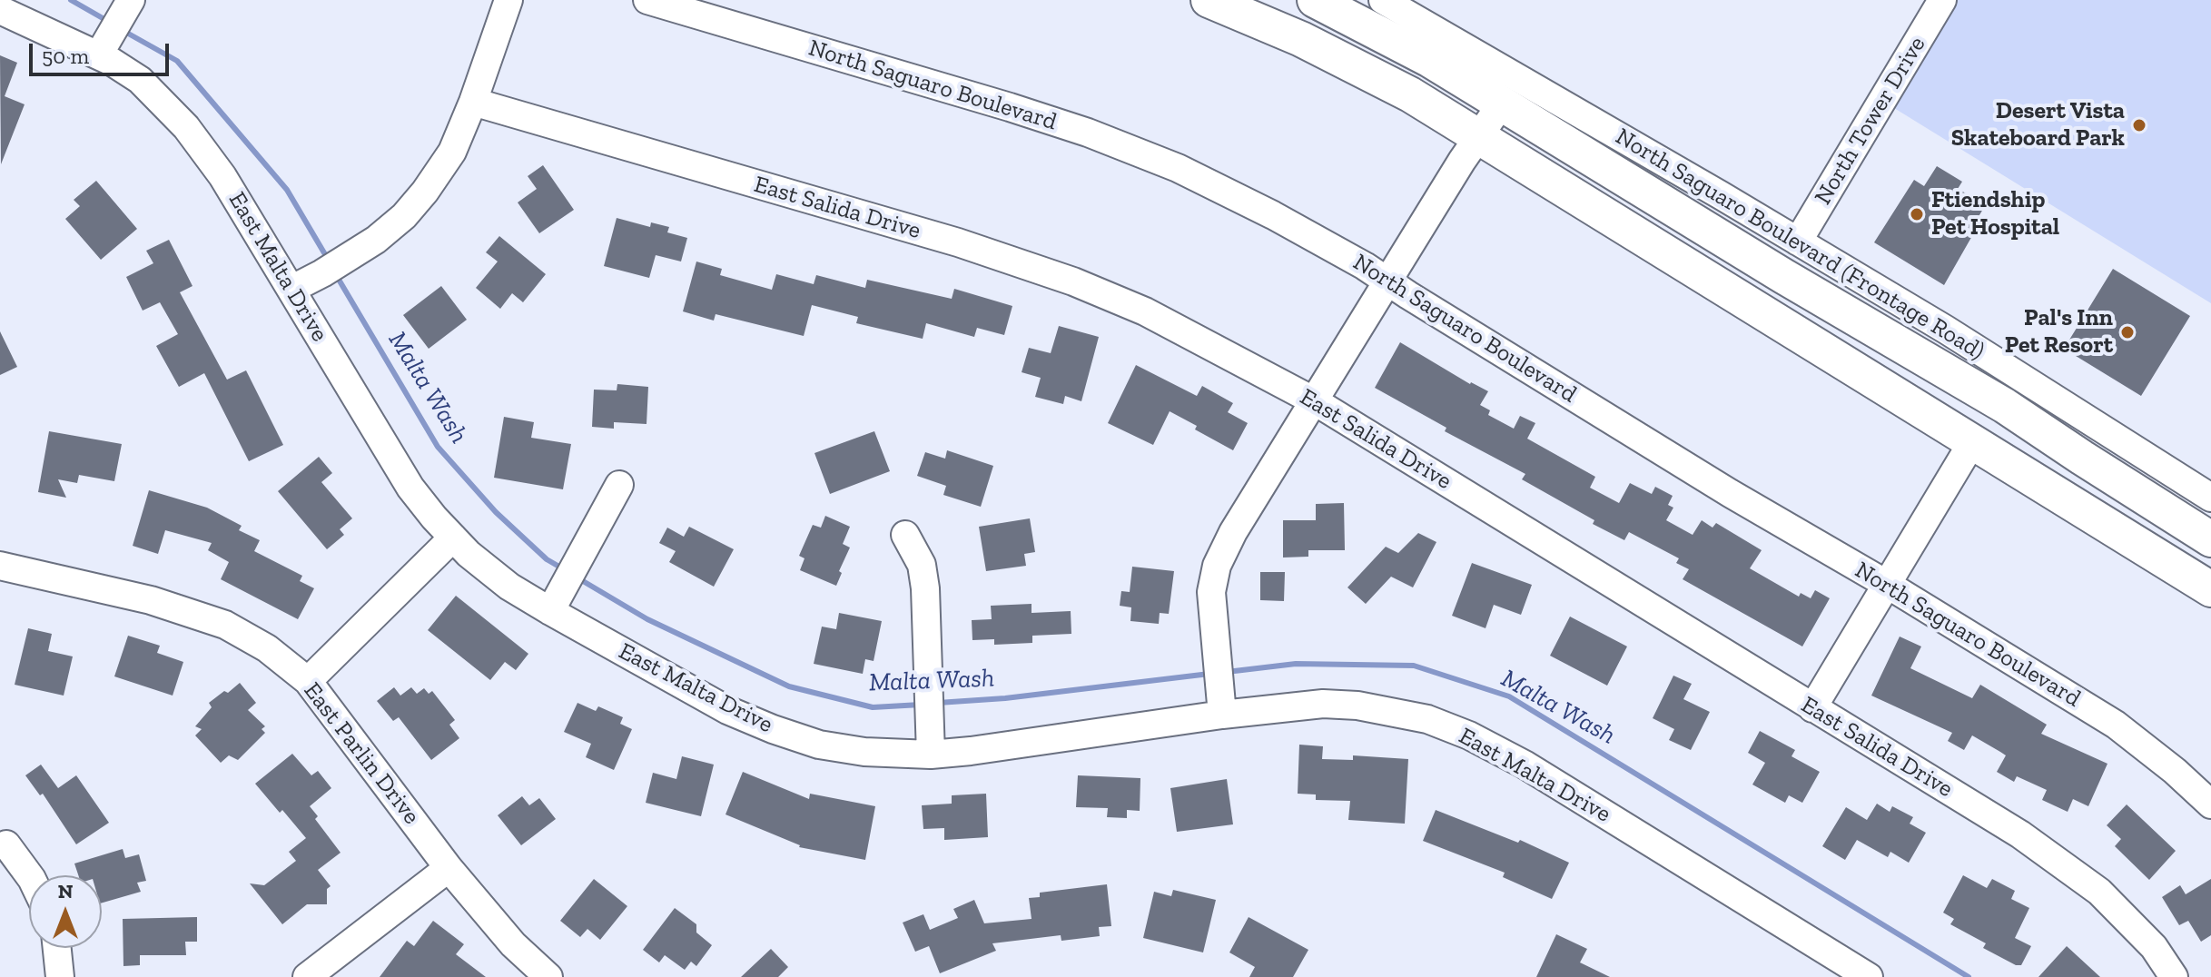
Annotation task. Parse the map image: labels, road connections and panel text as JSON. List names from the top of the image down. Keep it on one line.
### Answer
{"streets":{"street":["North Saguaro Boulevard","North Tower Drive","East Salida Drive","North Saguaro Boulevard (Frontage Road)","East Malta Drive","East Parlin Drive"]},"crossings":[["North Tower Drive","North Saguaro Boulevard (Frontage Road)"]],"water":["Malta Wash"],"places":["Desert Vista Skateboard Park","Ftiendship Pet Hospital","Pal's Inn Pet Resort"],"scale_bar":"50 m","north":"top"}
